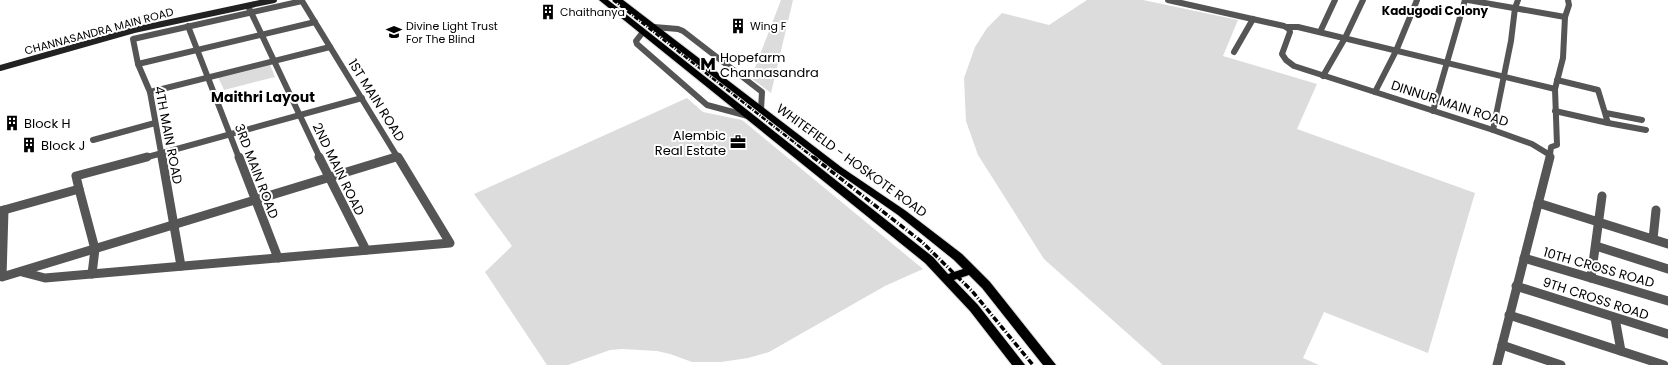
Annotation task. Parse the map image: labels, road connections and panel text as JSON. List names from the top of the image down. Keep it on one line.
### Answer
{"streets":{"main road":["CHANNASANDRA MAIN ROAD","WHITEFIELD - HOSKOTE ROAD"],"street":["1ST MAIN ROAD","DINNUR MAIN ROAD","4TH MAIN ROAD","2ND MAIN ROAD","3RD MAIN ROAD","10TH CROSS ROAD","9TH CROSS ROAD"]},"crossings":[["CHANNASANDRA MAIN ROAD","4TH MAIN ROAD"],["CHANNASANDRA MAIN ROAD","2ND MAIN ROAD"],["1ST MAIN ROAD","4TH MAIN ROAD"],["1ST MAIN ROAD","2ND MAIN ROAD"],["4TH MAIN ROAD","2ND MAIN ROAD"],["4TH MAIN ROAD","3RD MAIN ROAD"]],"districts":["Kadugodi Colony","Maithri Layout"],"places":{"building":["Chaithanya","Wing F","Block H","Block J"],"school or university":["Divine Light Trust For The Blind"],"metro station":["Hopefarm Channasandra"],"office":["Alembic Real Estate"]}}
